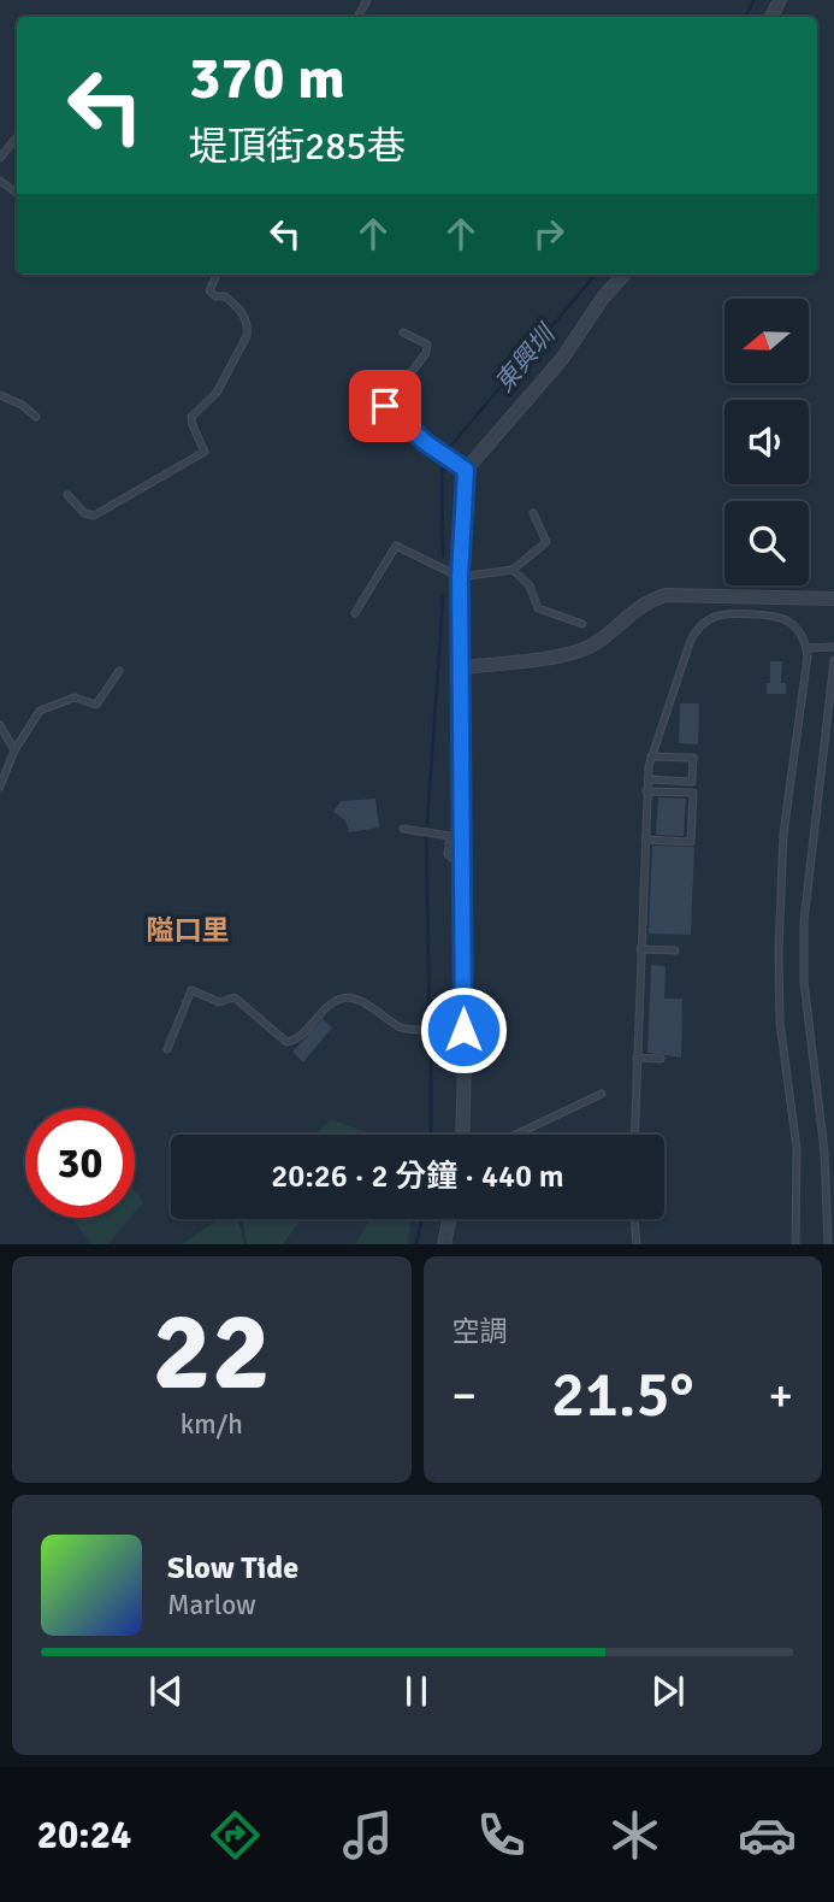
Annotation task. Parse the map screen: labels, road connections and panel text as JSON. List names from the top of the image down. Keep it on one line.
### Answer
{"districts":["隘口里"],"water":["東興圳"],"north":"left","page":{"turn":["370 m","堤頂街285巷"],"limit":"30","trip":"20:26 · 2 分鐘 · 440 m","tile":[["22","km/h"],"空調"],"heat":["−","21.5°","+"],"song":["Slow Tide","Marlow"],"tabs":"20:24"}}
